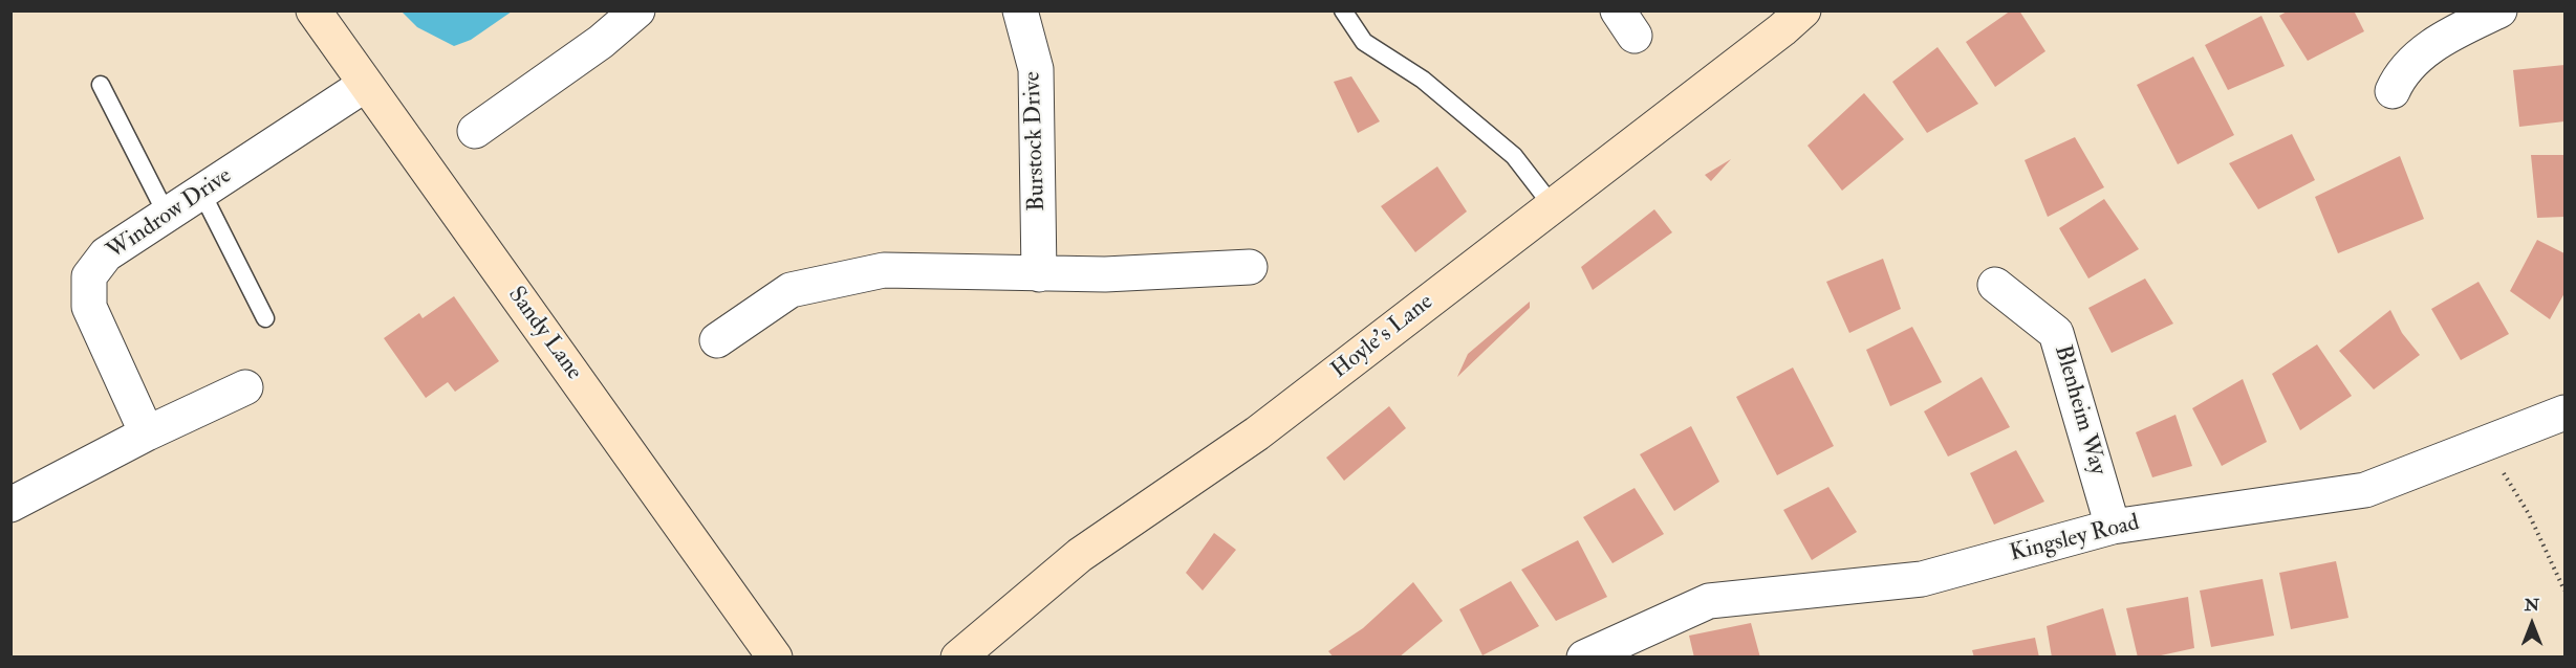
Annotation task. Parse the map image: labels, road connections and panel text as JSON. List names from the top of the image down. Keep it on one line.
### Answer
{"streets":{"street":["Burstock Drive","Windrow Drive","Sandy Lane","Hoyle's Lane","Blenheim Way","Kingsley Road"]},"crossings":[["Windrow Drive","Sandy Lane"],["Blenheim Way","Kingsley Road"]],"north":"top"}
